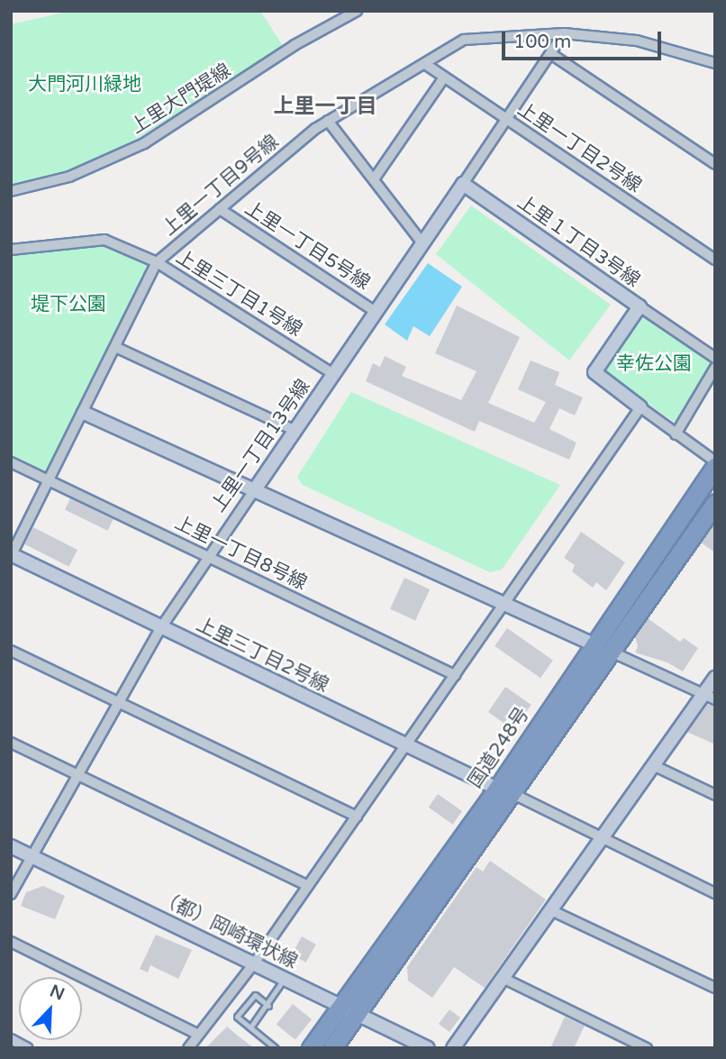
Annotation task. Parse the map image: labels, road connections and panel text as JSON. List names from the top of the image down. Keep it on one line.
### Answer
{"streets":{"highway":["国道248号"],"street":["上里大門堤線","上里一丁目2号線","上里一丁目9号線","上里１丁目3号線","上里一丁目5号線","上里三丁目1号線","上里一丁目13号線","上里一丁目8号線","上里三丁目2号線","（都）岡崎環状線"]},"crossings":[["上里一丁目2号線","上里一丁目9号線"],["上里一丁目2号線","上里一丁目13号線"],["上里一丁目9号線","上里一丁目5号線"],["上里一丁目9号線","上里三丁目1号線"],["上里一丁目9号線","上里一丁目13号線"],["上里一丁目9号線","上里一丁目8号線"],["上里一丁目9号線","上里三丁目2号線"],["上里１丁目3号線","上里一丁目13号線"],["上里一丁目5号線","上里一丁目13号線"],["上里三丁目1号線","上里一丁目13号線"],["上里一丁目13号線","上里一丁目8号線"],["上里一丁目13号線","上里三丁目2号線"],["上里一丁目13号線","（都）岡崎環状線"],["上里三丁目2号線","国道248号"],["国道248号","（都）岡崎環状線"]],"districts":["上里一丁目"],"parks":["大門河川緑地","堤下公園","幸佐公園"],"scale_bar":"100 m","north":"top right"}
